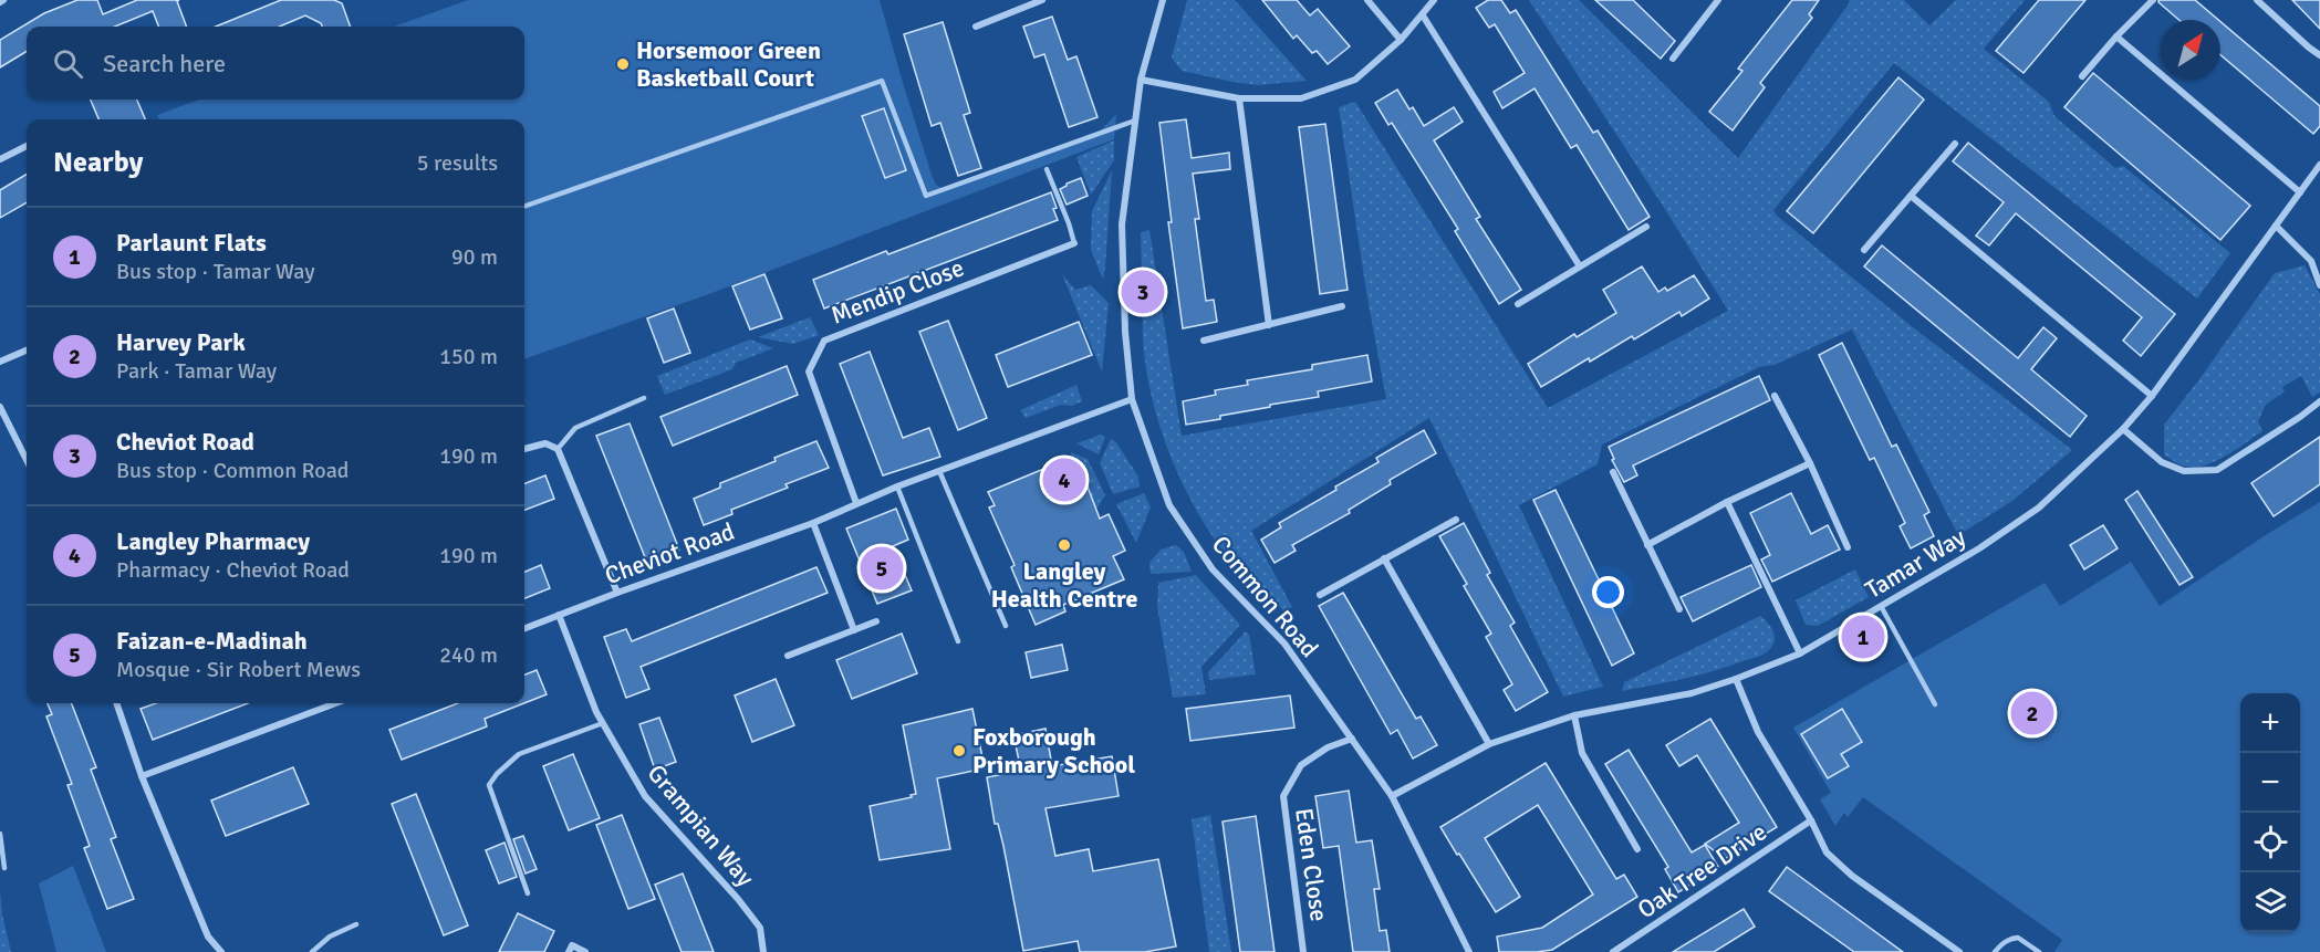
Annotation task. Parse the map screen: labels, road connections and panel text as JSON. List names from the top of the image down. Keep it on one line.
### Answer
{"streets":{"street":["Mendip Close","Cheviot Road","Tamar Way","Common Road","Grampian Way","Eden Close","Oak Tree Drive"]},"crossings":[["Mendip Close","Cheviot Road"],["Cheviot Road","Common Road"],["Cheviot Road","Grampian Way"],["Tamar Way","Common Road"],["Common Road","Eden Close"]],"places":["Horsemoor Green Basketball Court","Langley Health Centre","Foxborough Primary School"],"north":"top right","page":{"search":"Search here","heading":["Nearby","5 results"],"list":[{"mark":"1","name":"Parlaunt Flats","note":"Bus stop · Tamar Way","value":"90 m"},{"mark":"2","name":"Harvey Park","note":"Park · Tamar Way","value":"150 m"},{"mark":"3","name":"Cheviot Road","note":"Bus stop · Common Road","value":"190 m"},{"mark":"4","name":"Langley Pharmacy","note":"Pharmacy · Cheviot Road","value":"190 m"},{"mark":"5","name":"Faizan-e-Madinah","note":"Mosque · Sir Robert Mews","value":"240 m"}],"pins":["3","4","5","1","2"],"map_buttons":["+","−"]}}
